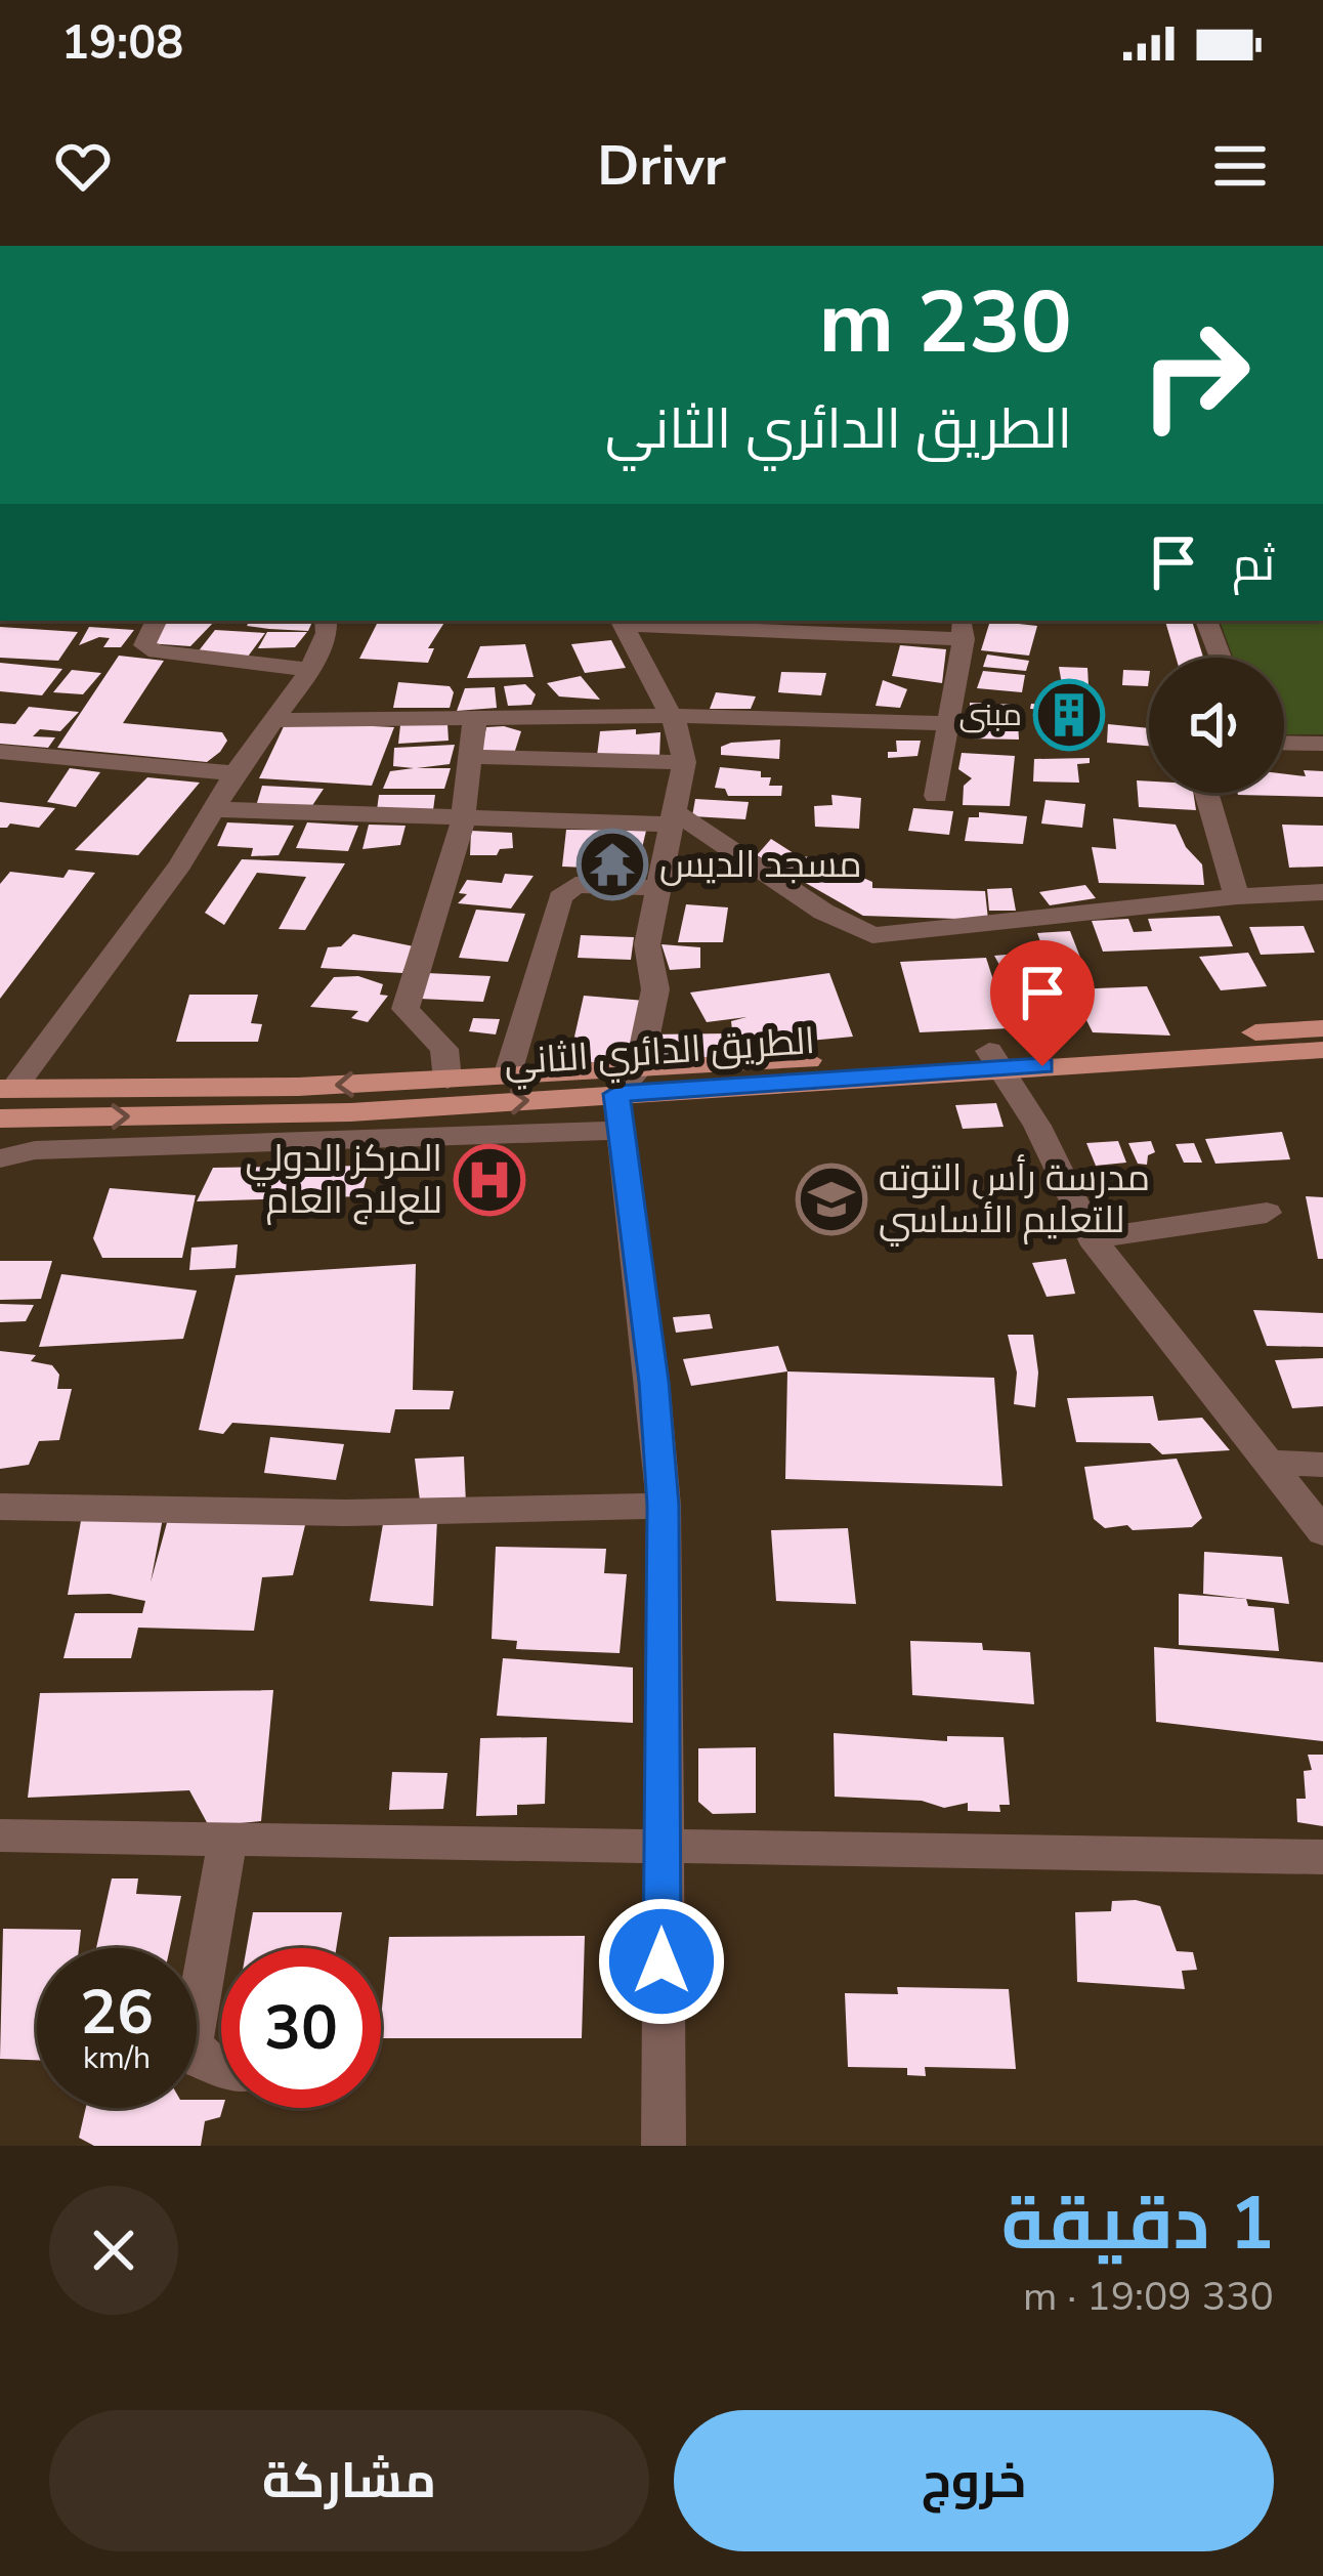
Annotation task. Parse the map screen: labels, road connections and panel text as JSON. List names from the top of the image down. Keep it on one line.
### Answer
{"streets":{"main road":["الطريق الدائري الثاني"]},"places":{"building":["مبنى"],"temple":["مسجد الديس"],"hospital":["المركز الدولي للعﻻج العام"],"school or university":["مدرسة رأس التوته للتعليم الأساسي"]},"page":{"status":"19:08","header":"Drivr","turn":["230 m","الطريق الدائري الثاني"],"then":"ثم","speed":"26 km/h","limit":"30","heading":["1 دقيقة","330 m · 19:09"],"buttons":["خروج","مشاركة"]}}
